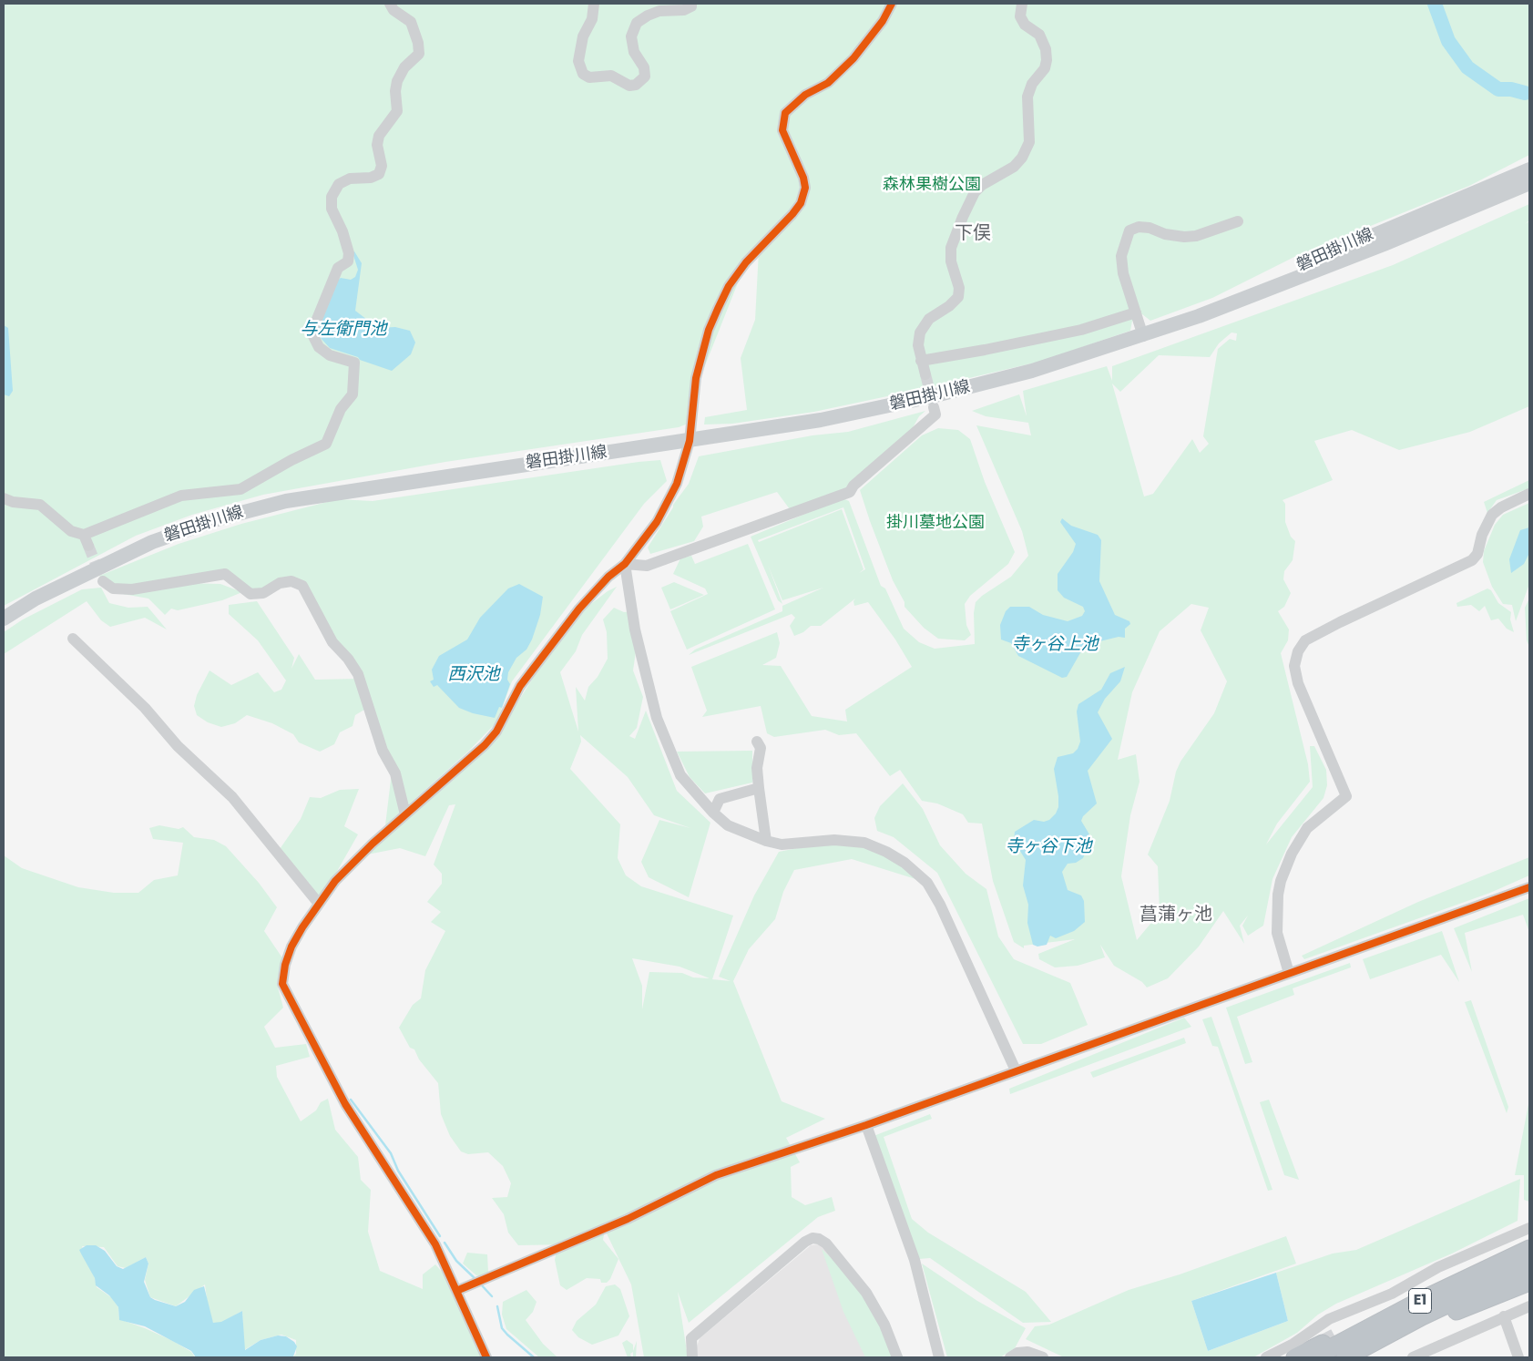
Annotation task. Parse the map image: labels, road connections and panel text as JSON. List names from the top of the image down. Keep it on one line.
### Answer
{"streets":{"highway":["E1"],"main road":["磐田掛川線"]},"districts":["下俣","菖蒲ヶ池"],"water":["与左衛門池","寺ヶ谷上池","西沢池","寺ヶ谷下池"],"parks":["森林果樹公園","掛川墓地公園"]}
